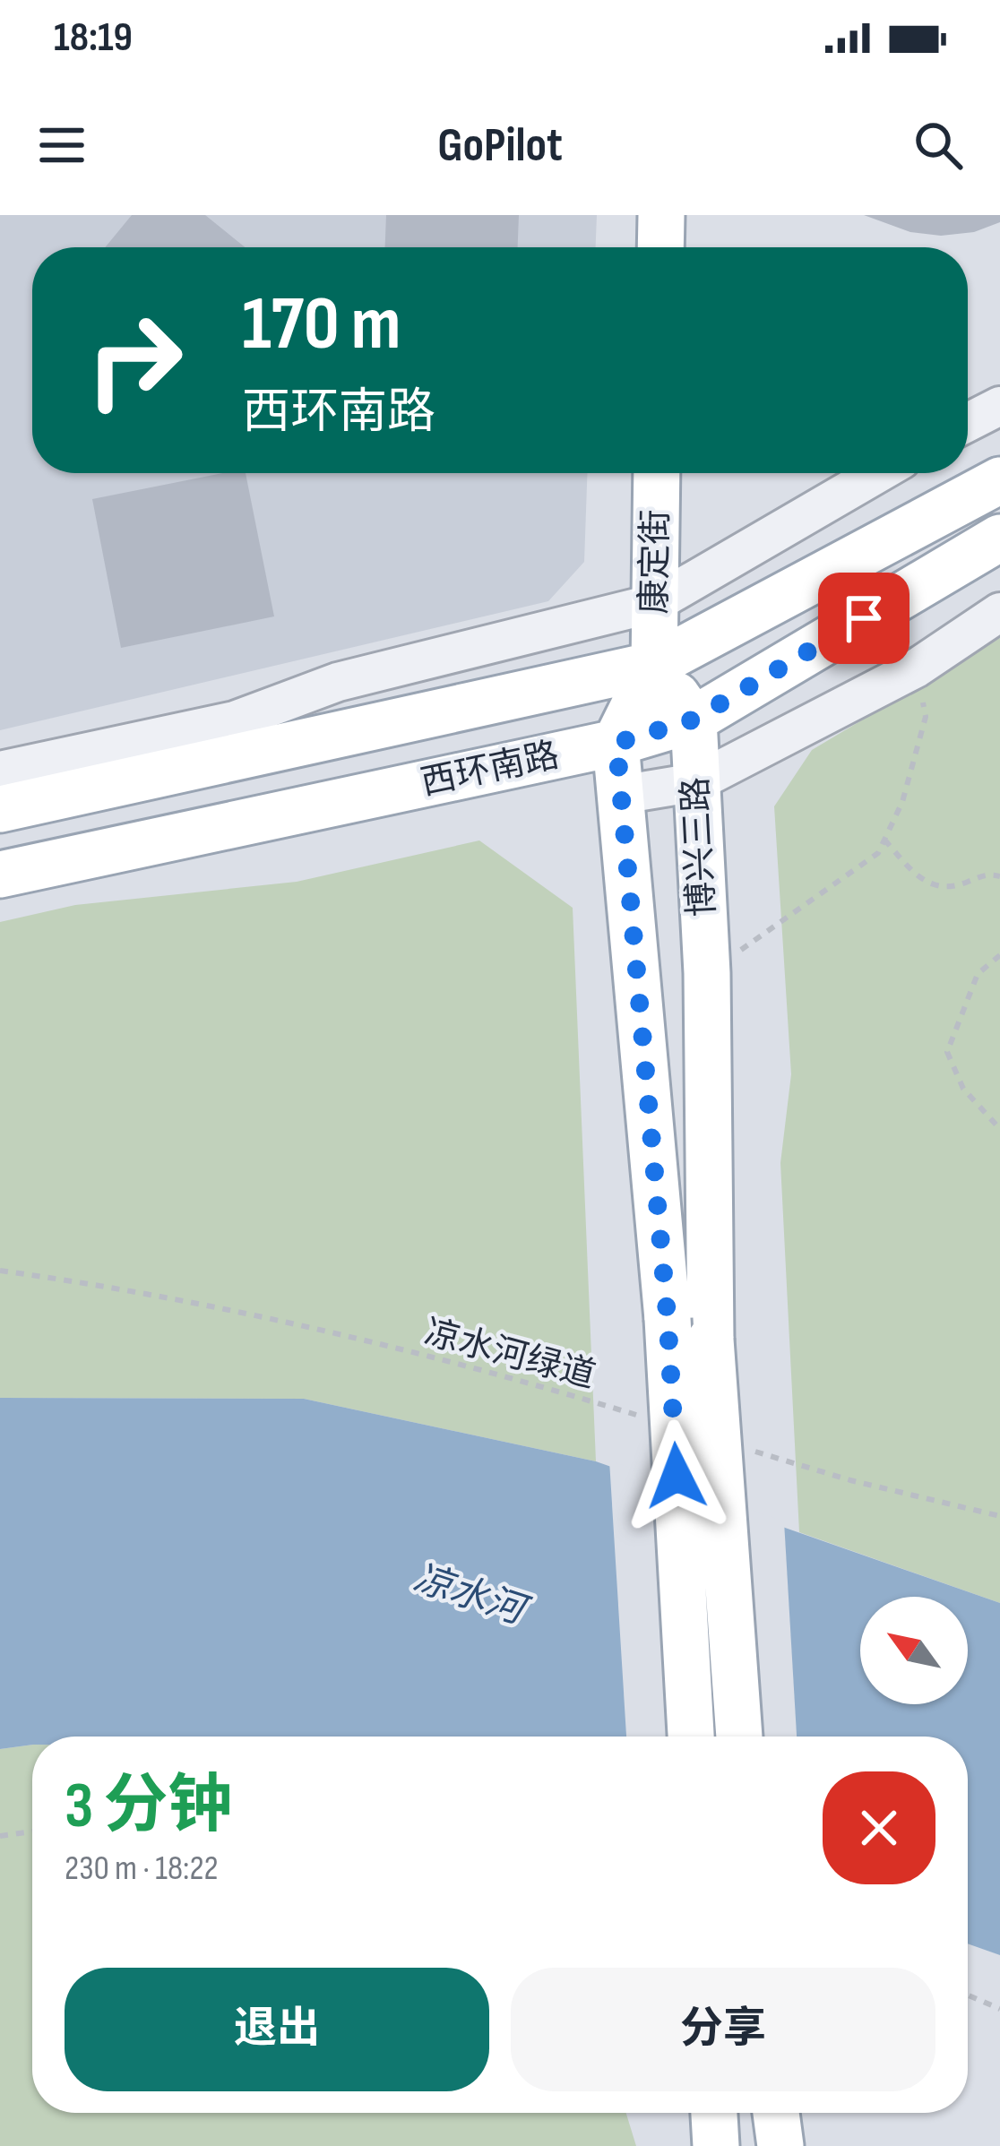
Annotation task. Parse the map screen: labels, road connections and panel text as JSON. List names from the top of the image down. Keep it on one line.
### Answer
{"streets":{"main road":["康定街","西环南路","博兴三路"],"path":["凉水河绿道"]},"crossings":[["康定街","西环南路"],["康定街","博兴三路"],["西环南路","博兴三路"]],"water":["凉水河"],"north":"top left","page":{"status":"18:19","header":"GoPilot","turn":["170 m","西环南路"],"heading":["3 分钟","230 m · 18:22"],"buttons":["退出","分享"]}}
